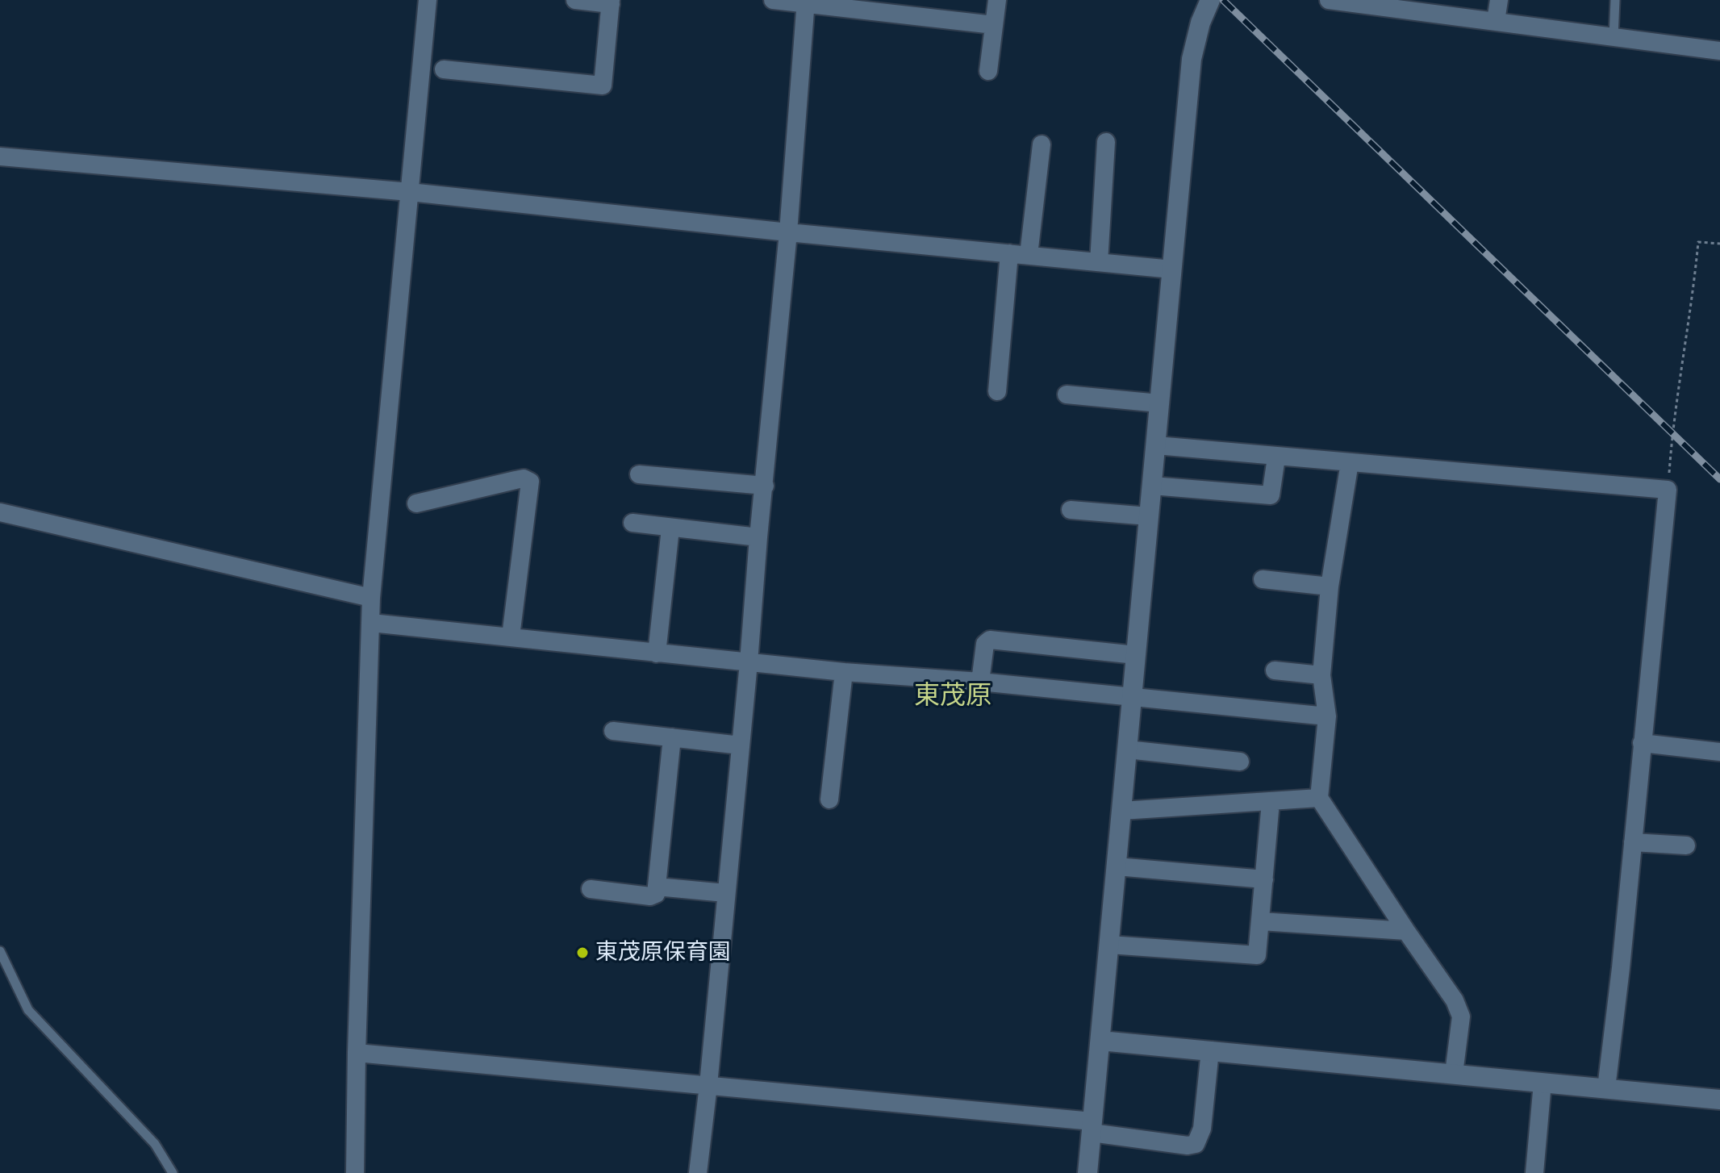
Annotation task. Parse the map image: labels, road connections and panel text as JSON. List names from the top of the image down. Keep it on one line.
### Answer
{"districts":["東茂原"],"places":["東茂原保育園"]}
